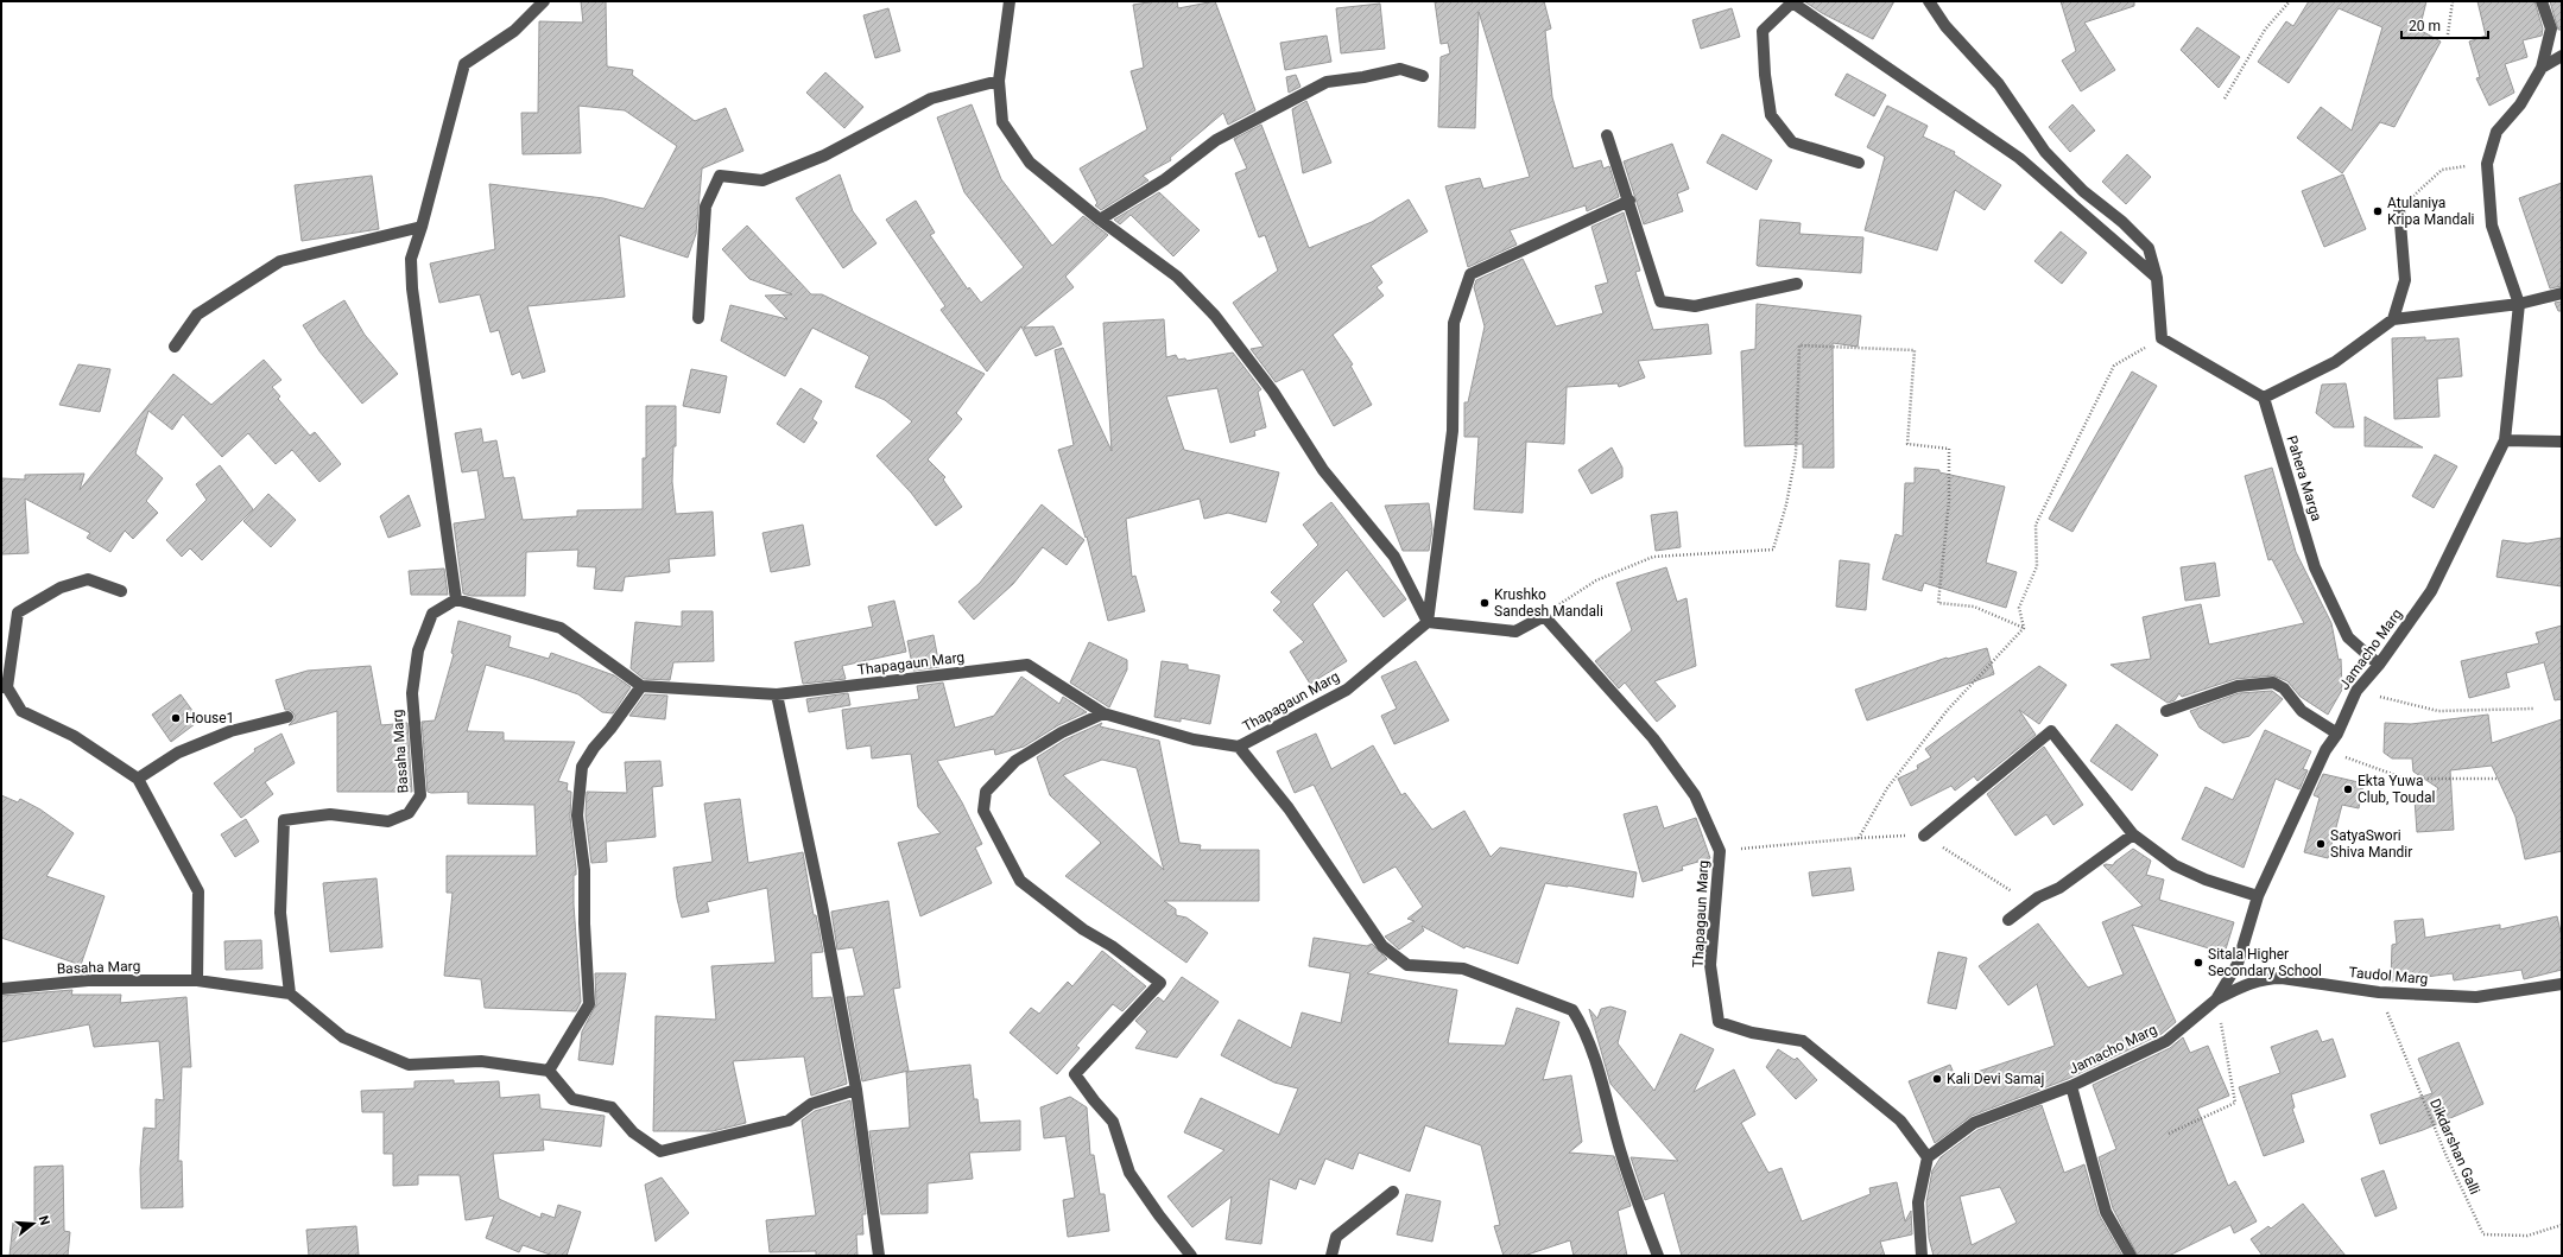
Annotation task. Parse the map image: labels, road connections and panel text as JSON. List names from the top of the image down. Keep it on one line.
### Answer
{"streets":{"street":["Pahera Marga","Jamacho Marg","Thapagaun Marg","Basaha Marg","Taudol Marg"],"path":["Dikdarshan Galli"]},"crossings":[["Pahera Marga","Jamacho Marg"],["Jamacho Marg","Thapagaun Marg"],["Jamacho Marg","Taudol Marg"],["Taudol Marg","Dikdarshan Galli"]],"places":["Atulaniya Kripa Mandali","Krushko Sandesh Mandali","House1","Ekta Yuwa Club, Toudal","SatyaSwori Shiva Mandir","Sitala Higher Secondary School","Kali Devi Samaj"],"scale_bar":"20 m","north":"right"}
